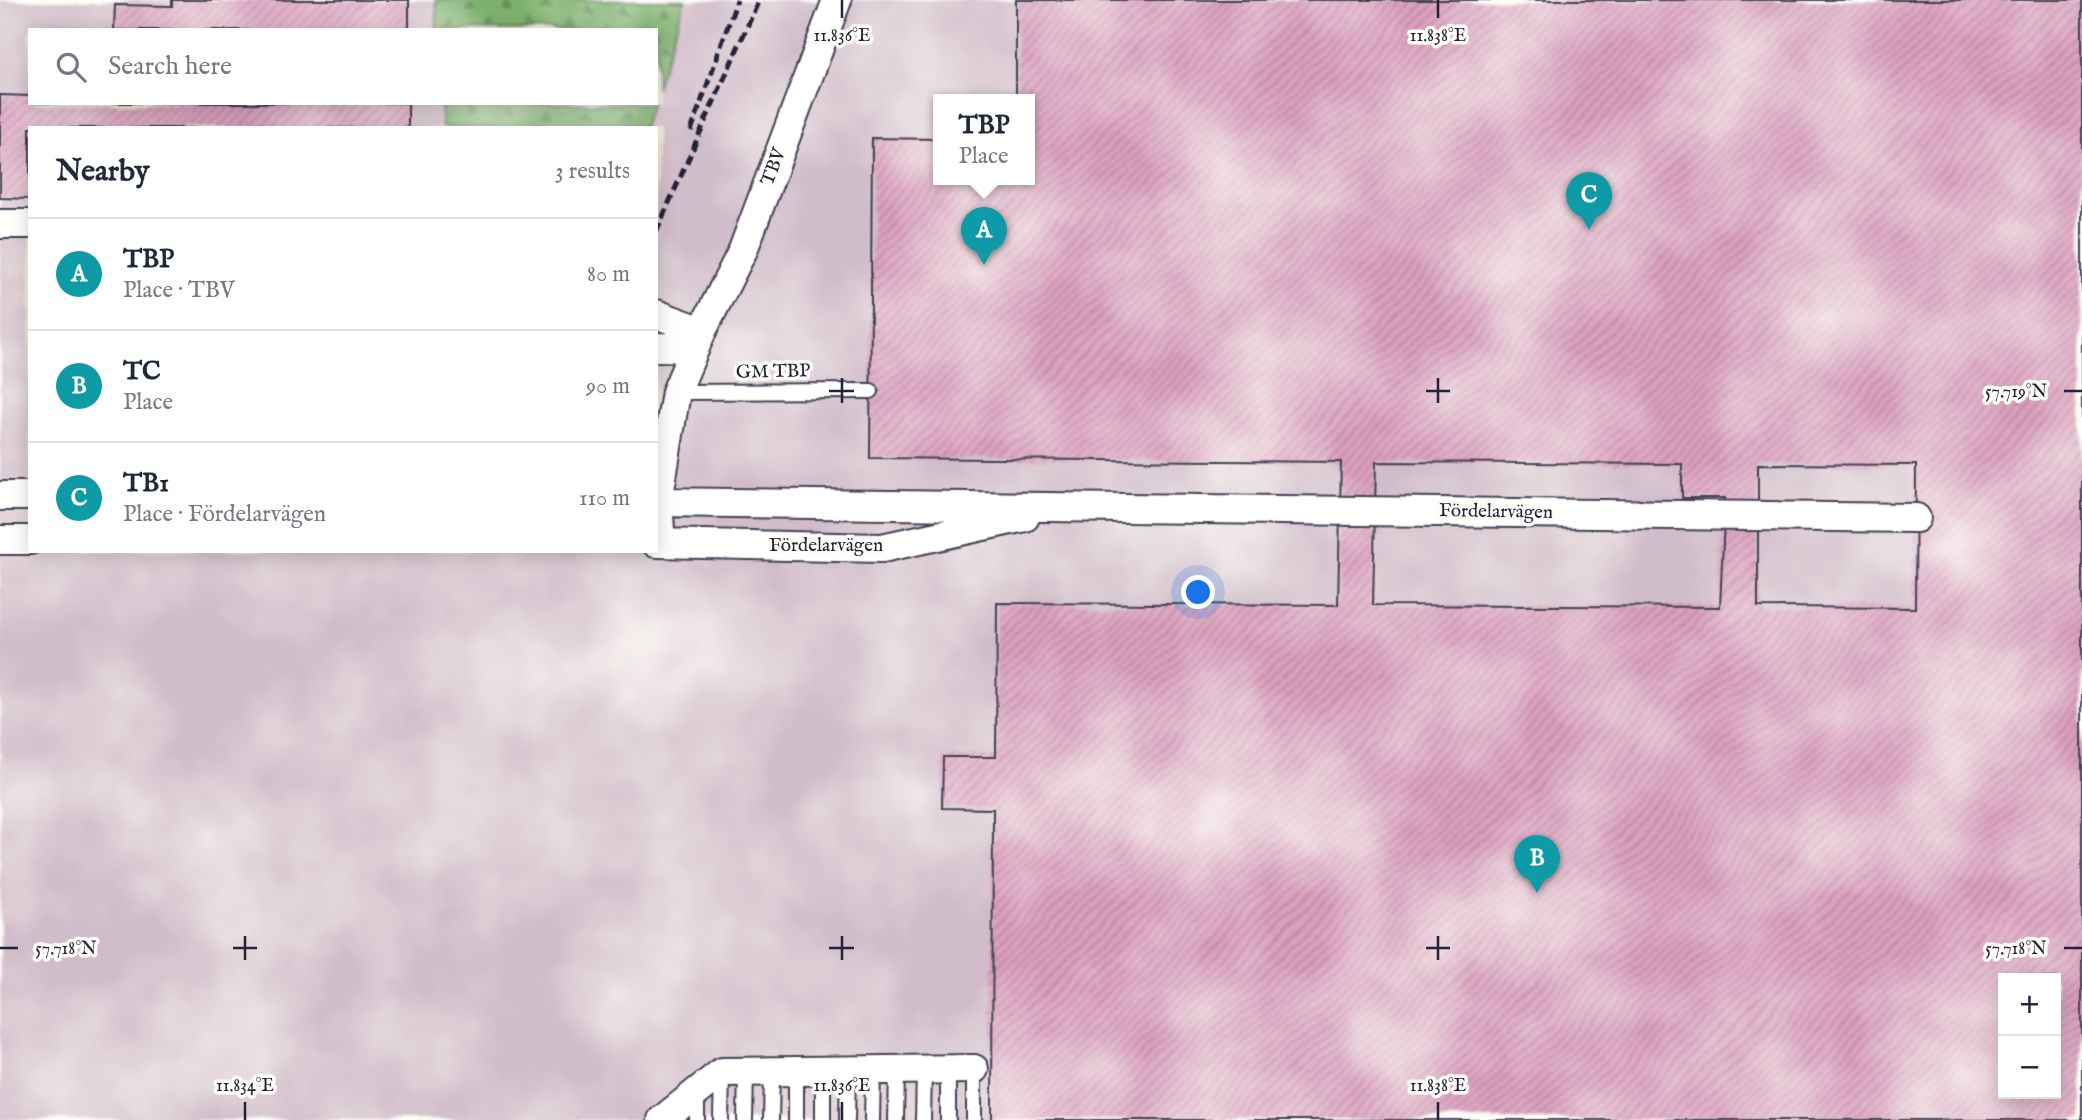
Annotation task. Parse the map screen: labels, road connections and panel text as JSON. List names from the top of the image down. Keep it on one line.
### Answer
{"streets":{"street":["TBV","Fördelarvägen"],"lane":["GM TBP"]},"crossings":[["TBV","GM TBP"],["TBV","Fördelarvägen"]],"page":{"search":"Search here","popup":["TBP","Place"],"heading":["Nearby","3 results"],"pins":["C","A","B"],"list":[{"mark":"A","name":"TBP","note":"Place · TBV","value":"80 m"},{"mark":"B","name":"TC","note":"Place","value":"90 m"},{"mark":"C","name":"TB1","note":"Place · Fördelarvägen","value":"110 m"}],"map_buttons":["+","−"]},"coordinates":["11.836°E","11.838°E","57.719°N","57.718°N","11.834°E"]}
